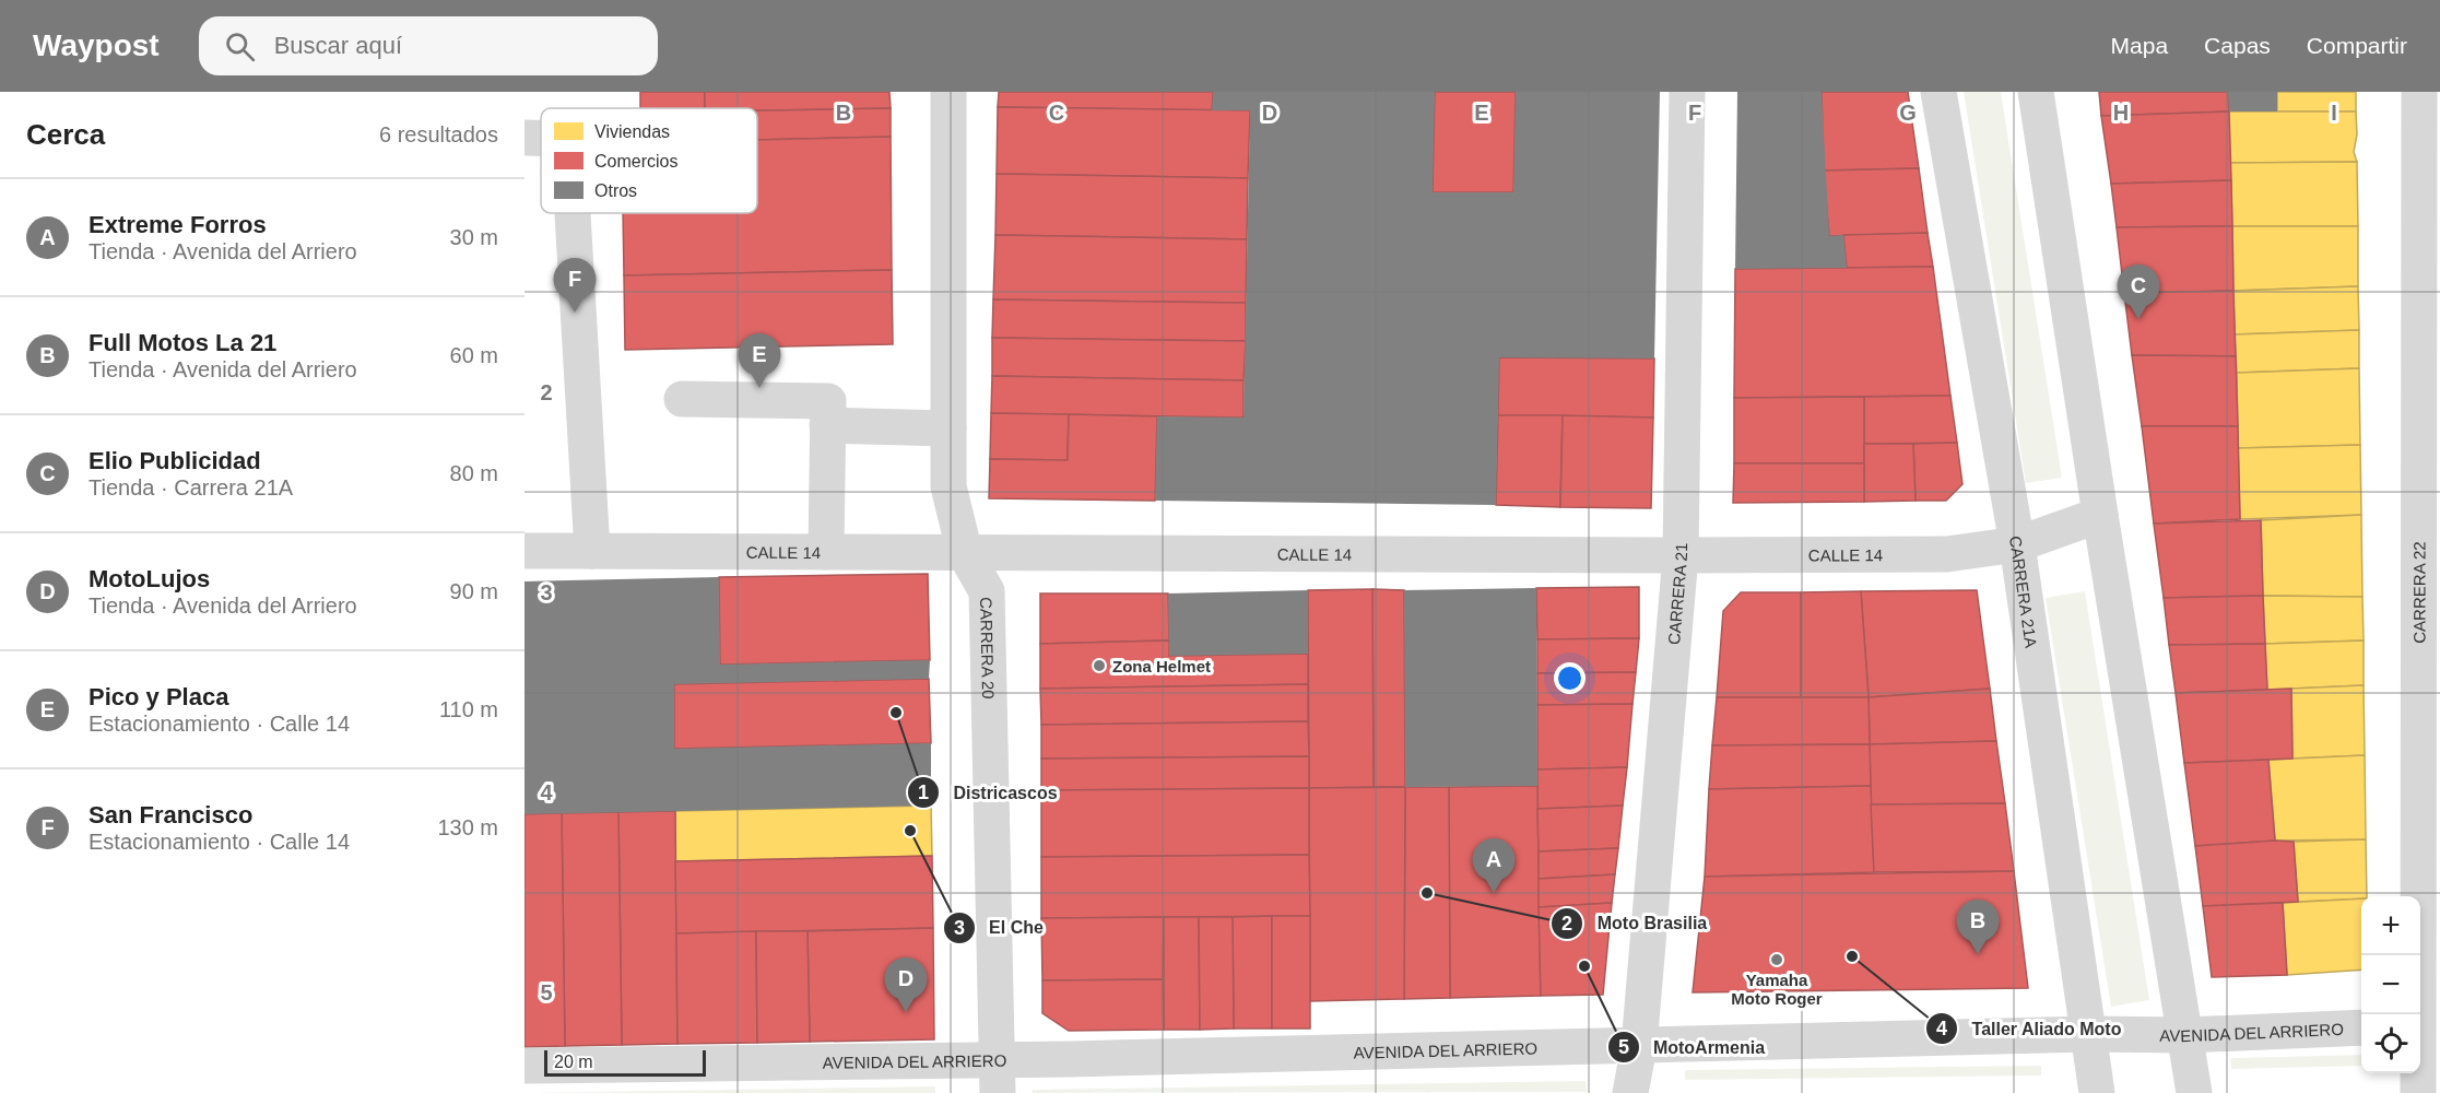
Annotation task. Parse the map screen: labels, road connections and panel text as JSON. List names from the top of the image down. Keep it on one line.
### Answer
{"streets":{"street":["CALLE 14","CARRERA 21A","CARRERA 22","CARRERA 21","CARRERA 20","AVENIDA DEL ARRIERO"]},"crossings":[["CALLE 14","CARRERA 21A"],["CALLE 14","CARRERA 21"],["CALLE 14","CARRERA 20"],["CARRERA 21A","AVENIDA DEL ARRIERO"],["CARRERA 21","AVENIDA DEL ARRIERO"],["CARRERA 20","AVENIDA DEL ARRIERO"]],"places":["Zona Helmet","Districascos","El Che","Moto Brasilia","Taller Aliado Moto","Yamaha Moto Roger","MotoArmenia"],"legend":["Viviendas","Comercios","Otros"],"scale_bar":"20 m","page":{"header":"Waypost","search":"Buscar aquí","nav":["Mapa","Capas","Compartir"],"heading":["Cerca","6 resultados"],"list":[{"mark":"A","name":"Extreme Forros","note":"Tienda · Avenida del Arriero","value":"30 m"},{"mark":"B","name":"Full Motos La 21","note":"Tienda · Avenida del Arriero","value":"60 m"},{"mark":"C","name":"Elio Publicidad","note":"Tienda · Carrera 21A","value":"80 m"},{"mark":"D","name":"MotoLujos","note":"Tienda · Avenida del Arriero","value":"90 m"},{"mark":"E","name":"Pico y Placa","note":"Estacionamiento · Calle 14","value":"110 m"},{"mark":"F","name":"San Francisco","note":"Estacionamiento · Calle 14","value":"130 m"}],"pins":["F","C","E","A","B","D"],"map_buttons":["+","−"],"scale":"20 m"},"grid":{"columns":["B","C","D","E","F","G","H","I"],"rows":["2","3","4","5"]}}
